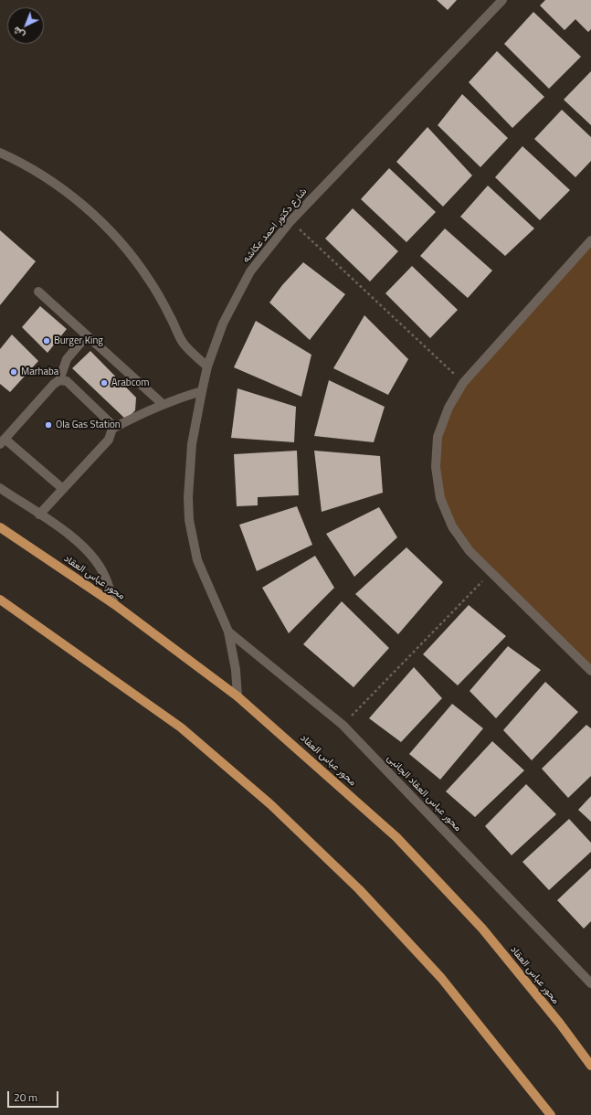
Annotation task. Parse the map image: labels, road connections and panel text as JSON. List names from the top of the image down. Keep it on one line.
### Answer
{"streets":{"main road":["محور عباس العقاد"],"street":["شارع دكتور احمد عكاشه","محور عباس العقاد الجانبى"]},"crossings":[["شارع دكتور احمد عكاشه","محور عباس العقاد"],["شارع دكتور احمد عكاشه","محور عباس العقاد الجانبى"]],"places":["Burger King","Marhaba","Arabcom","Ola Gas Station"],"scale_bar":"20 m","north":"bottom left"}
